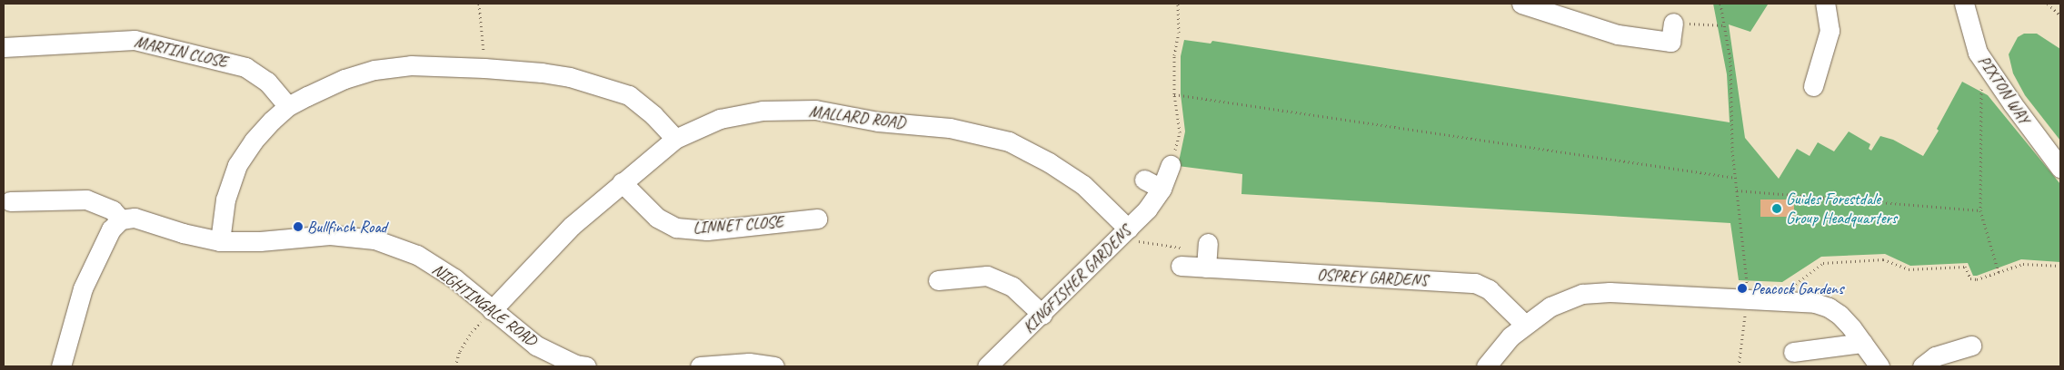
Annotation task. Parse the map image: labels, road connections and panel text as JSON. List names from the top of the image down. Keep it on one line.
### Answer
{"streets":{"street":["MARTIN CLOSE","PIXTON WAY","MALLARD ROAD","LINNET CLOSE","OSPREY GARDENS","KINGFISHER GARDENS","NIGHTINGALE ROAD"]},"crossings":[["MALLARD ROAD","LINNET CLOSE"],["MALLARD ROAD","KINGFISHER GARDENS"],["MALLARD ROAD","NIGHTINGALE ROAD"]],"places":["Guides Forestdale Group Headquarters","Bullfinch Road","Peacock Gardens"]}
